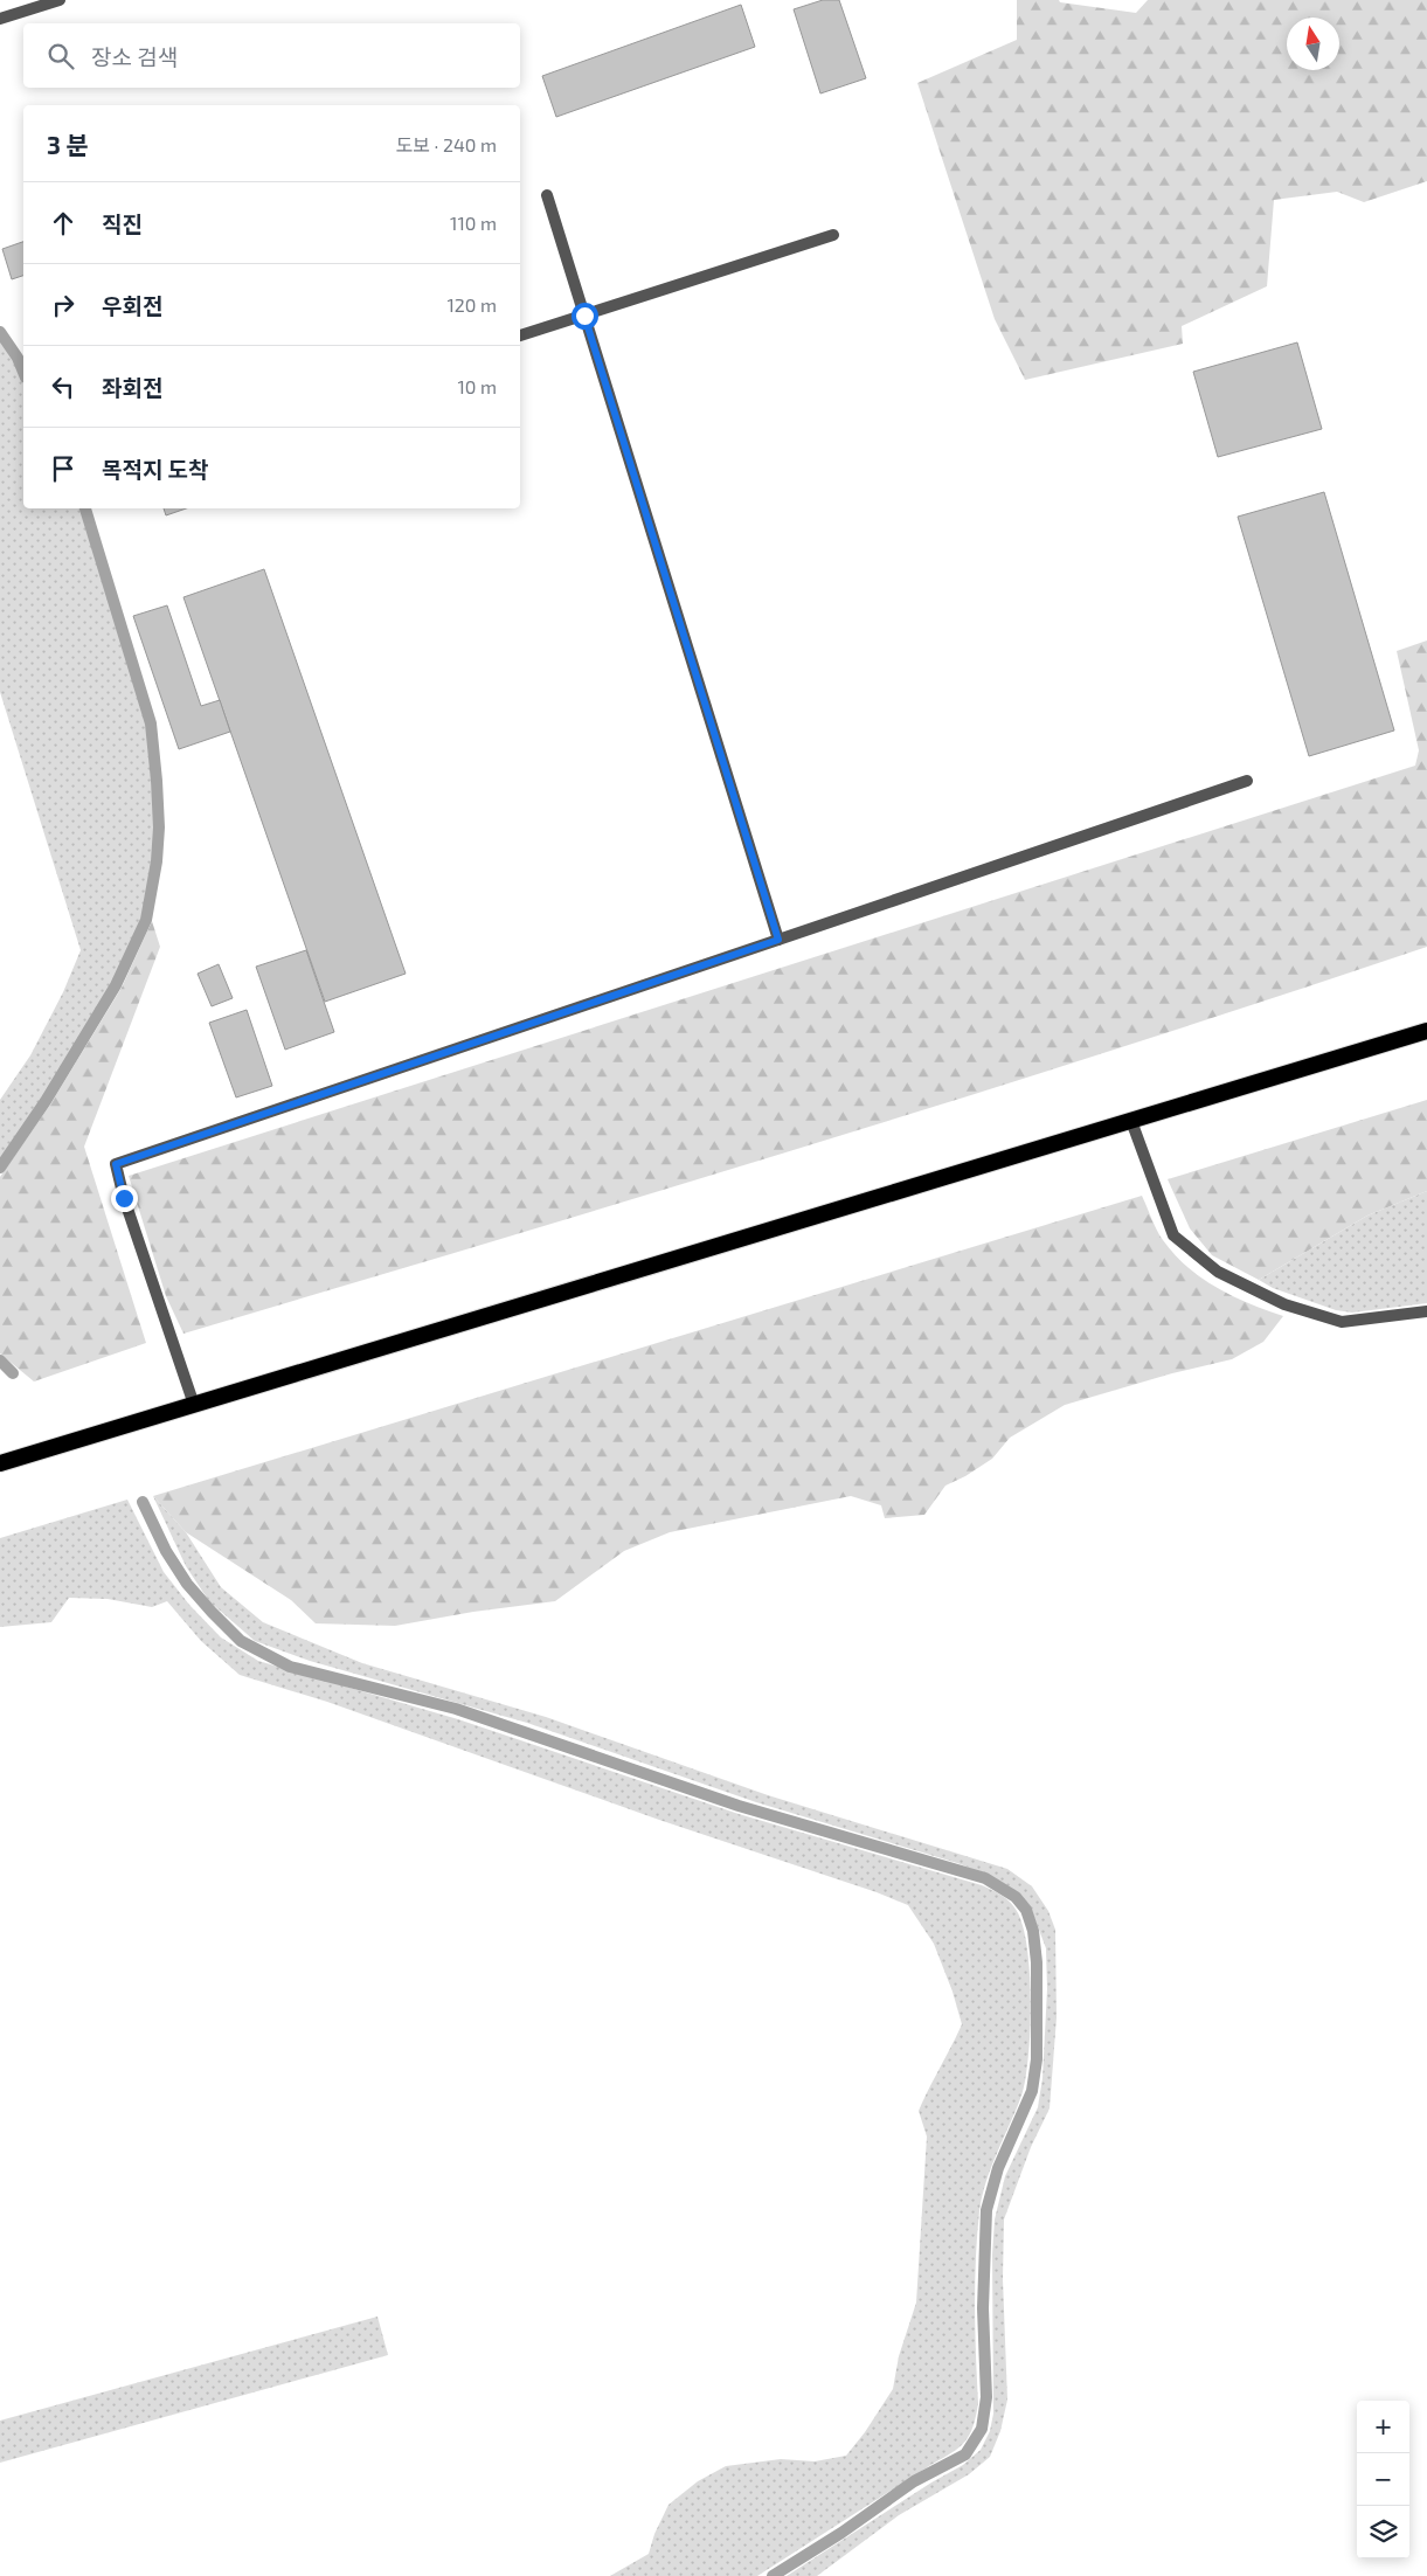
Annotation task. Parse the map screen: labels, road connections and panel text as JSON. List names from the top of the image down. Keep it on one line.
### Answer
{"north":"top","page":{"search":"장소 검색","heading":["3 분","도보 · 240 m"],"list":[["직진","110 m"],["우회전","120 m"],["좌회전","10 m"],"목적지 도착"],"map_buttons":["+","−"]}}
